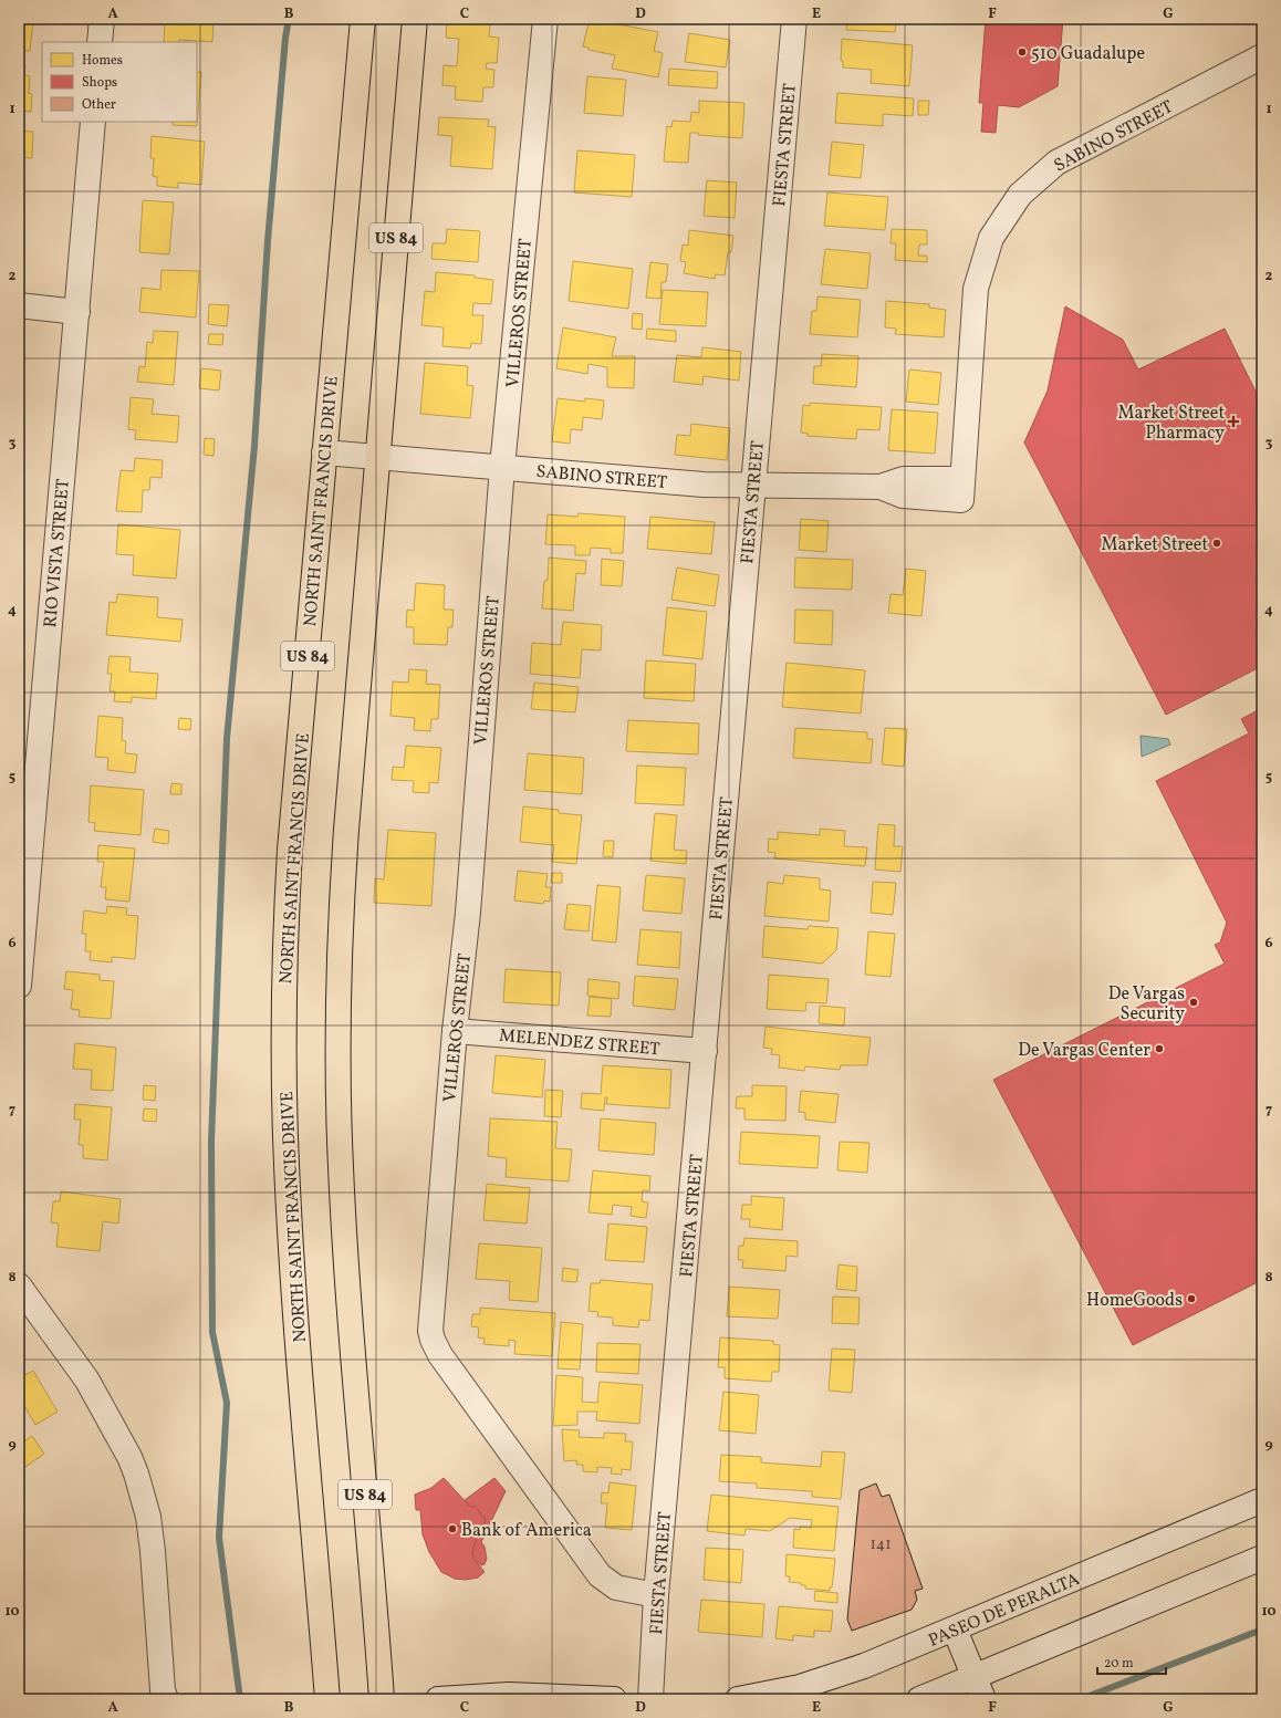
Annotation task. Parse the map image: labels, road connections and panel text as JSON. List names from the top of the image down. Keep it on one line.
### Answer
{"streets":{"highway":["US 84","NORTH SAINT FRANCIS DRIVE"],"street":["SABINO STREET","FIESTA STREET","VILLEROS STREET","RIO VISTA STREET","MELENDEZ STREET","PASEO DE PERALTA"]},"crossings":[["SABINO STREET","FIESTA STREET"],["SABINO STREET","US 84"],["SABINO STREET","VILLEROS STREET"],["SABINO STREET","NORTH SAINT FRANCIS DRIVE"],["FIESTA STREET","VILLEROS STREET"],["FIESTA STREET","MELENDEZ STREET"],["VILLEROS STREET","MELENDEZ STREET"]],"places":{"other":["510 Guadalupe","Market Street","De Vargas Security","De Vargas Center","HomeGoods","Bank of America"],"health":["Market Street Pharmacy"]},"house_numbers":["141"],"legend":["Homes","Shops","Other"],"scale_bar":"20 m","grid":{"columns":["A","B","C","D","E","F","G"],"rows":["1","2","3","4","5","6","7","8","9","10"]}}
